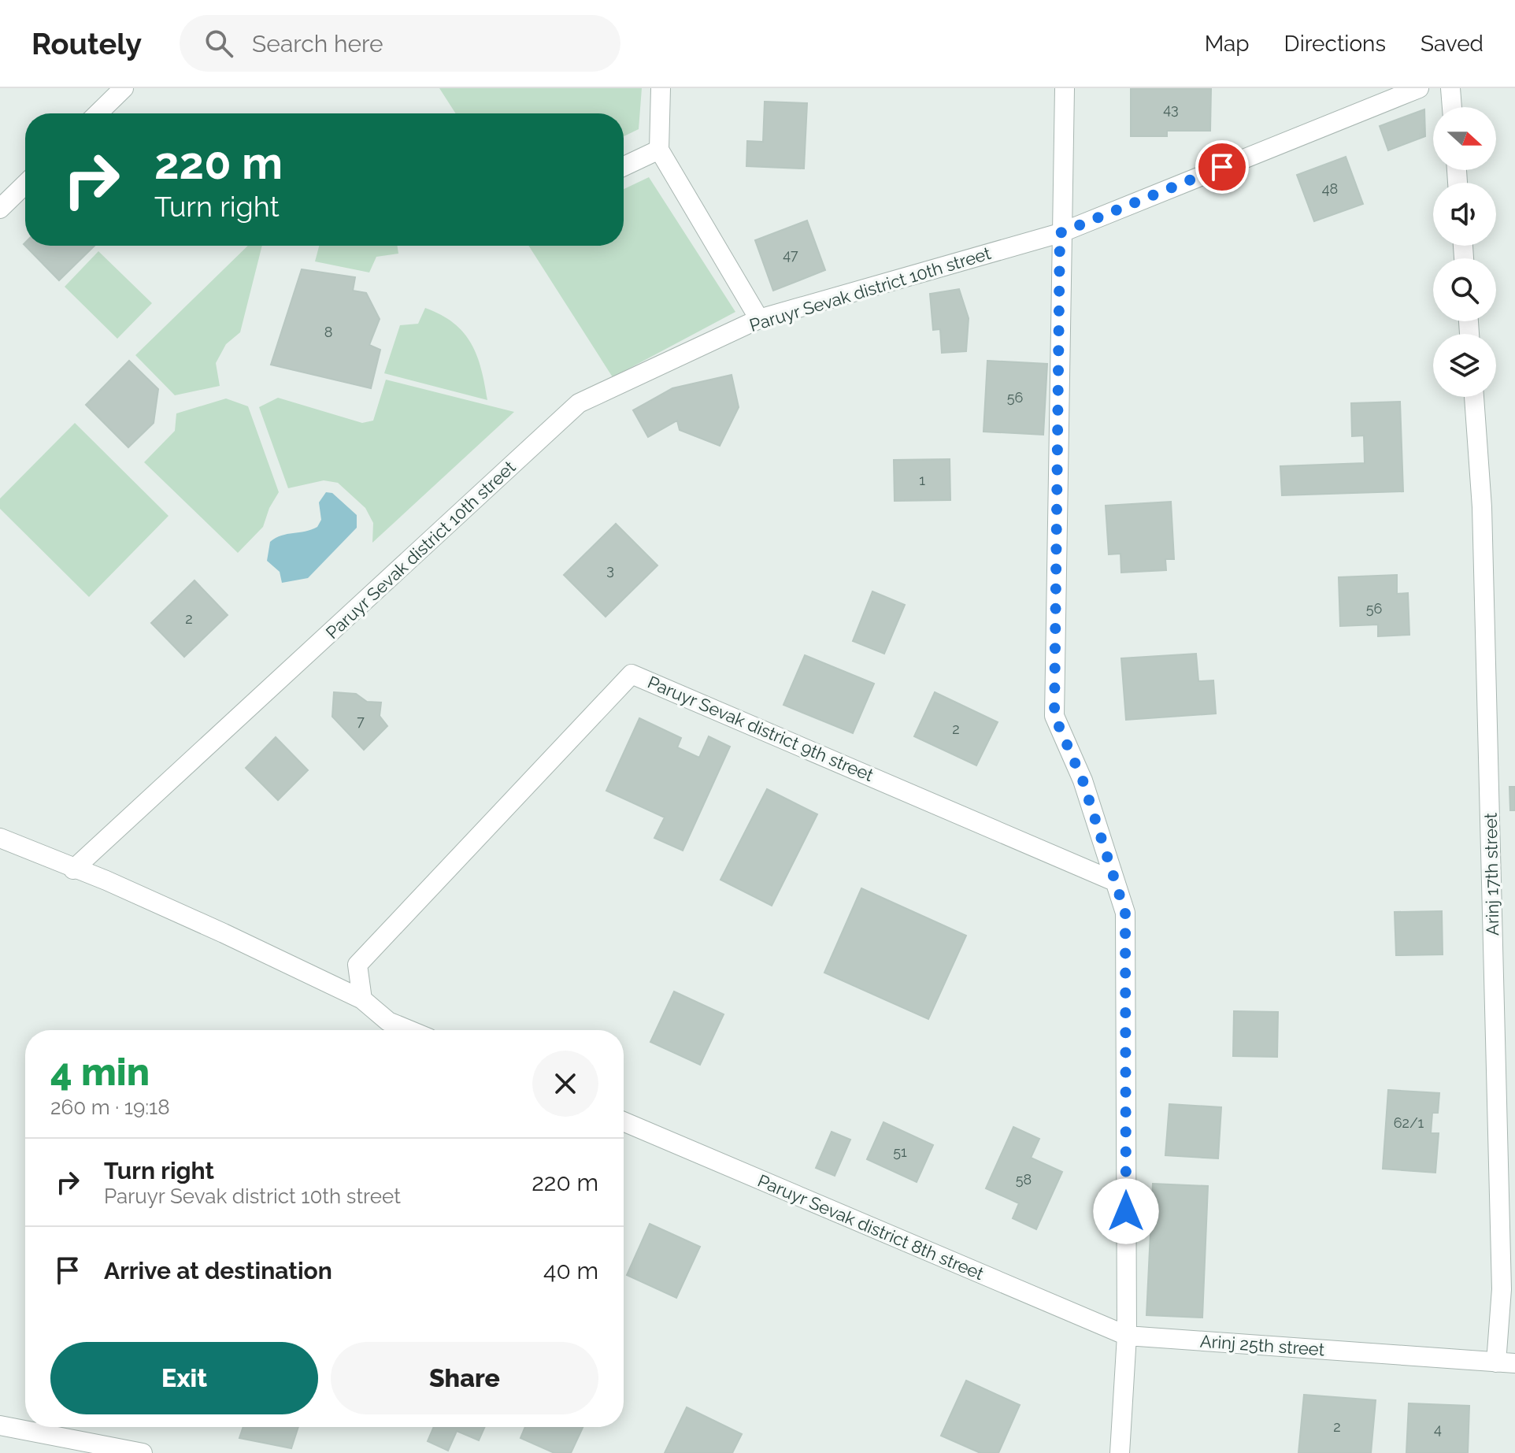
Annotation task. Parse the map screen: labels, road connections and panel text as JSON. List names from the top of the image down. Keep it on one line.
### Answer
{"streets":{"street":["Paruyr Sevak district 10th street","Paruyr Sevak district 9th street","Arinj 17th street","Paruyr Sevak district 8th street","Arinj 25th street"]},"crossings":[["Arinj 17th street","Arinj 25th street"],["Paruyr Sevak district 8th street","Arinj 25th street"]],"house_numbers":["43","48","47","8","56","1","3","56","2","7","2","62/1","51","58","2","4"],"north":"right","page":{"header":"Routely","search":"Search here","nav":["Map","Directions","Saved"],"turn":["220 m","Turn right"],"heading":["4 min","260 m · 19:18"],"list":[{"name":"Turn right","note":"Paruyr Sevak district 10th street","value":"220 m"},{"name":"Arrive at destination","value":"40 m"}],"buttons":["Exit","Share"]}}
